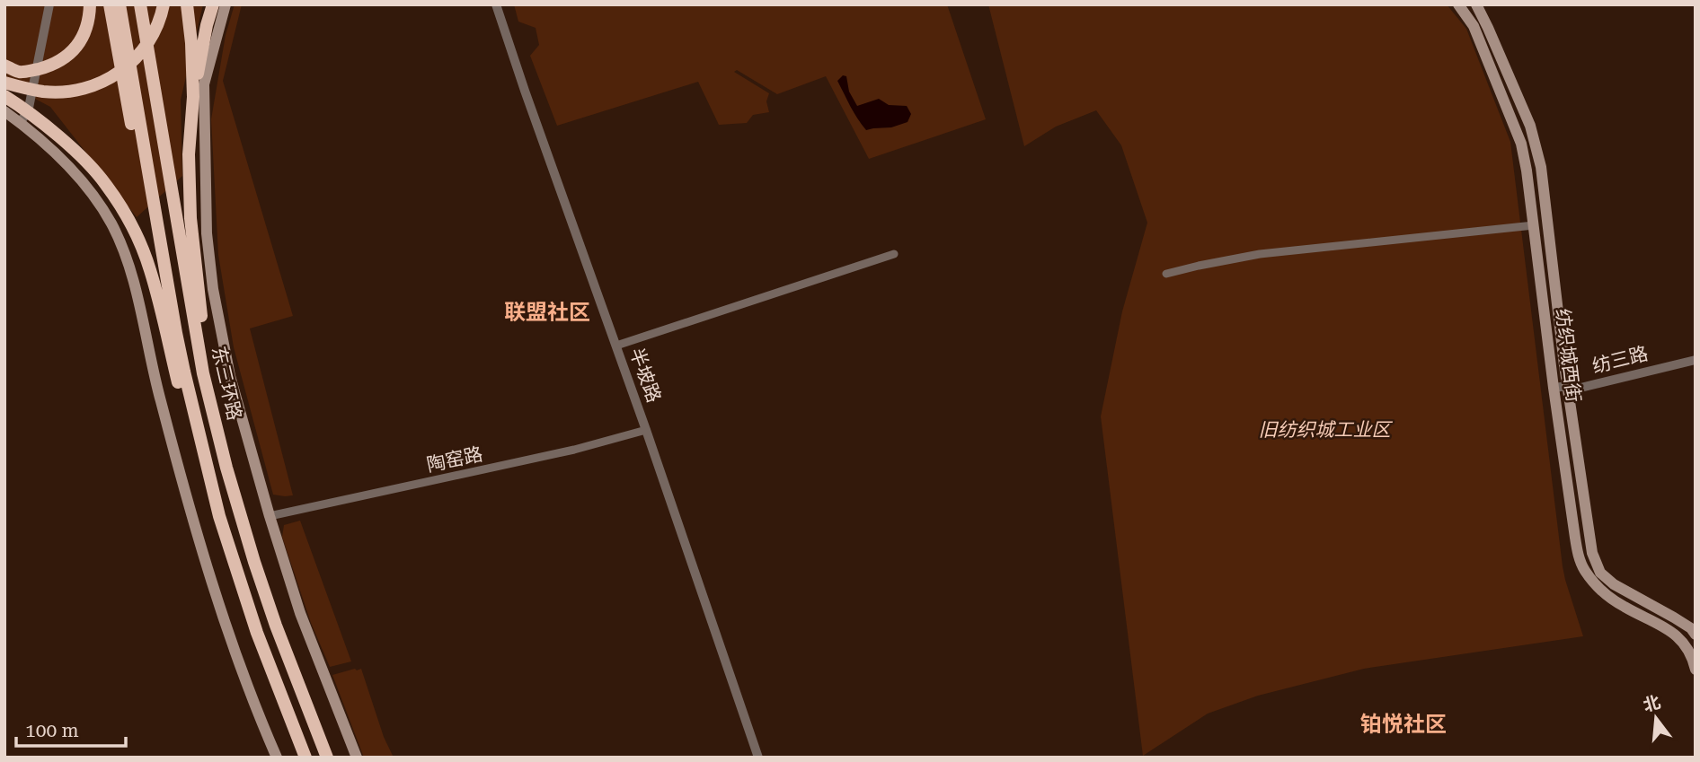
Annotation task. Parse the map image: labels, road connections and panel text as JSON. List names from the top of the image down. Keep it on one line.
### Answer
{"streets":{"highway":["东三环路"],"main road":["纺织城西街"],"street":["纺三路","半坡路","陶窑路"]},"crossings":[["纺织城西街","纺三路"],["半坡路","陶窑路"]],"districts":["联盟社区","铂悦社区"],"parks":["旧纺织城工业区"],"scale_bar":"100 m","north":"top"}
